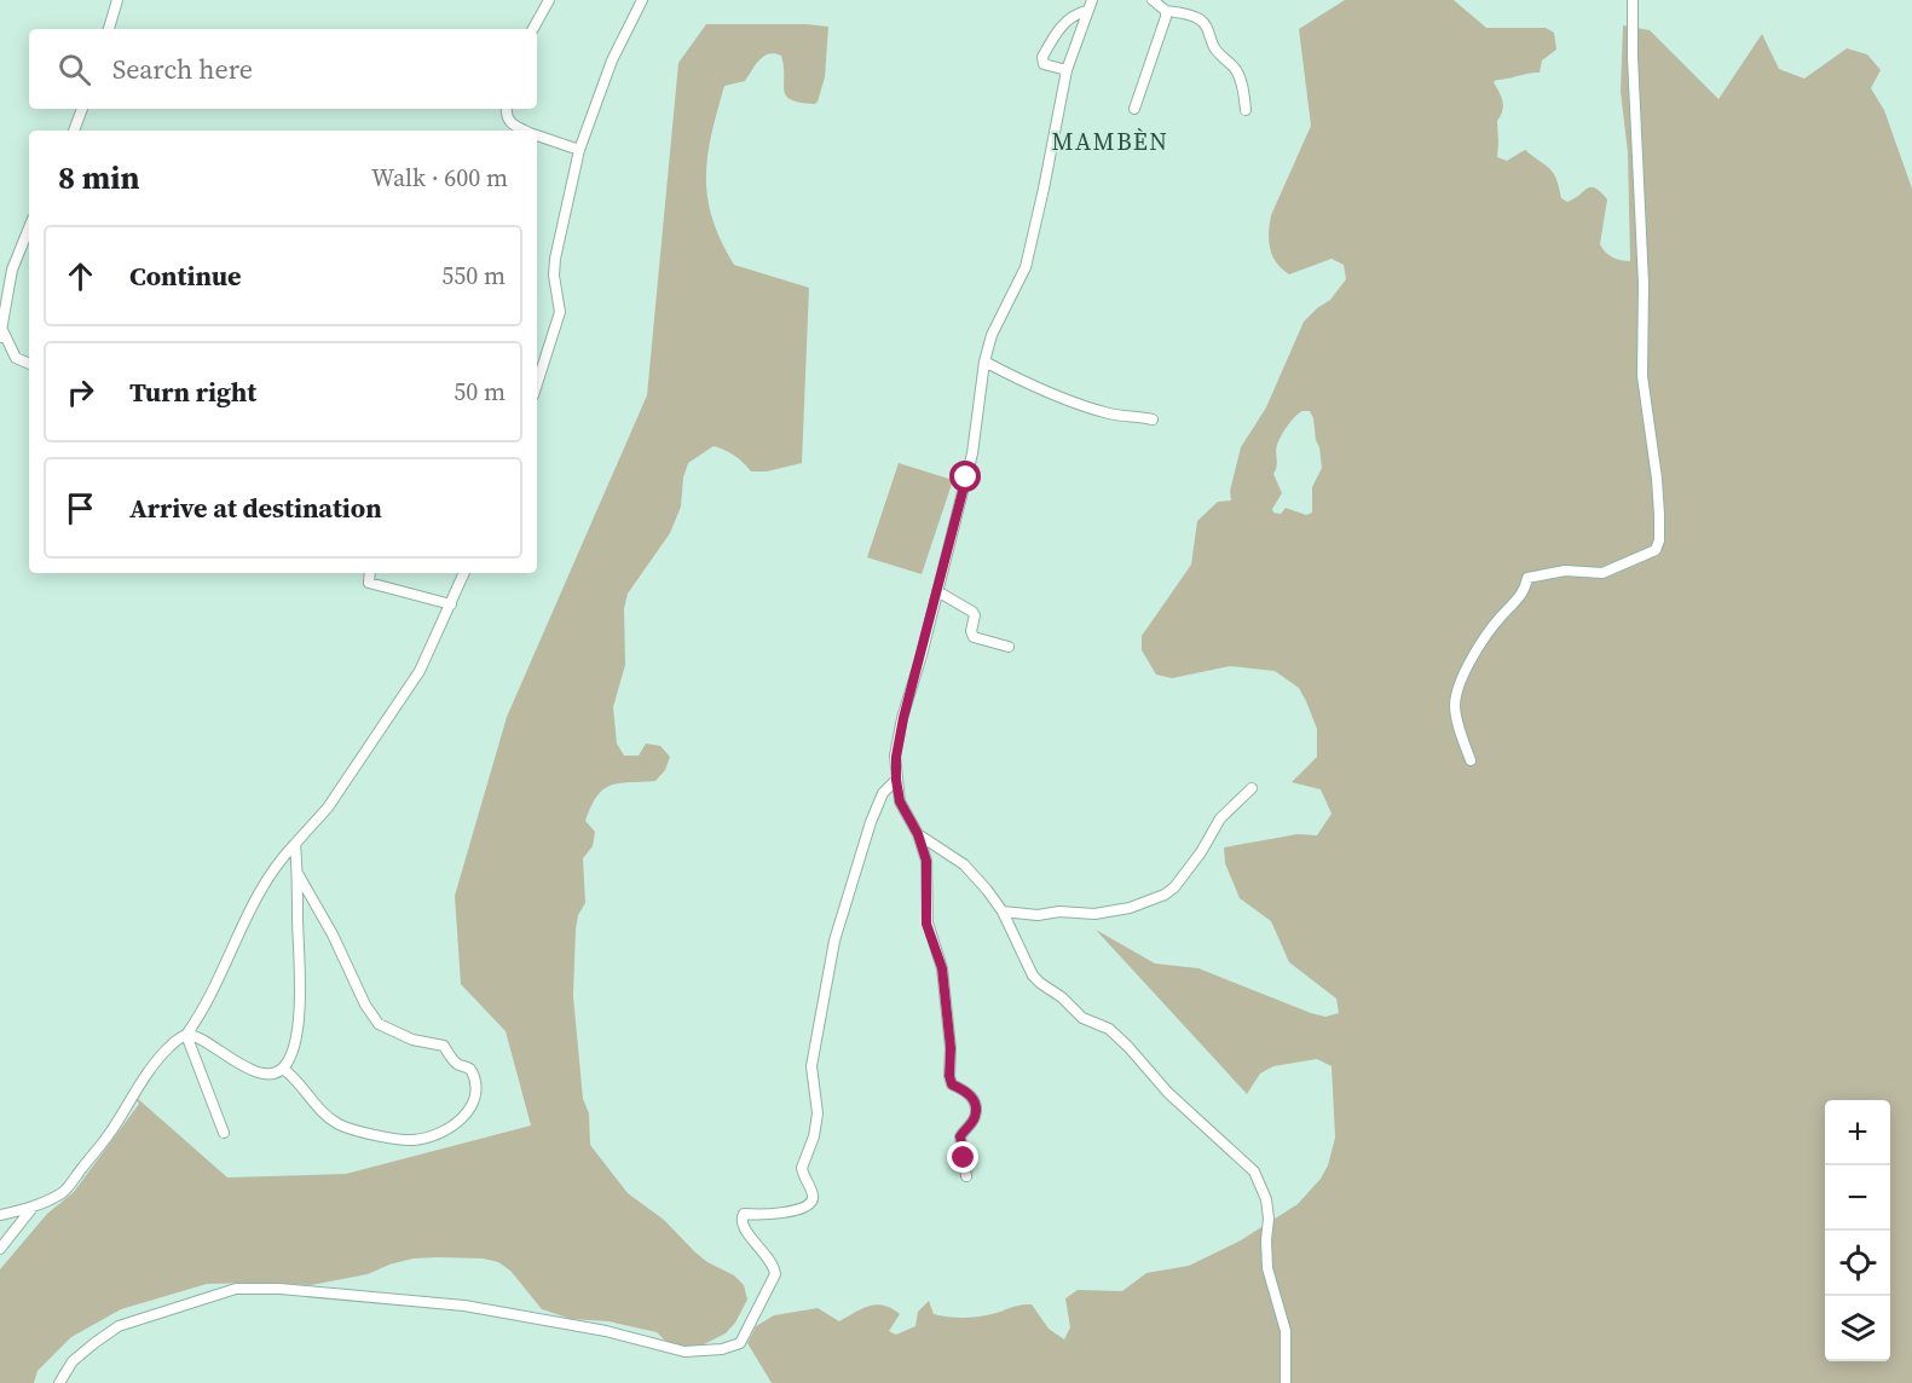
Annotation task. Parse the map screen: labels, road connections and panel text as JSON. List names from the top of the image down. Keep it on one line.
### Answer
{"districts":["MAMBÈN"],"page":{"search":"Search here","heading":["8 min","Walk · 600 m"],"list":[["Continue","550 m"],["Turn right","50 m"],"Arrive at destination"],"map_buttons":["+","−"]}}
